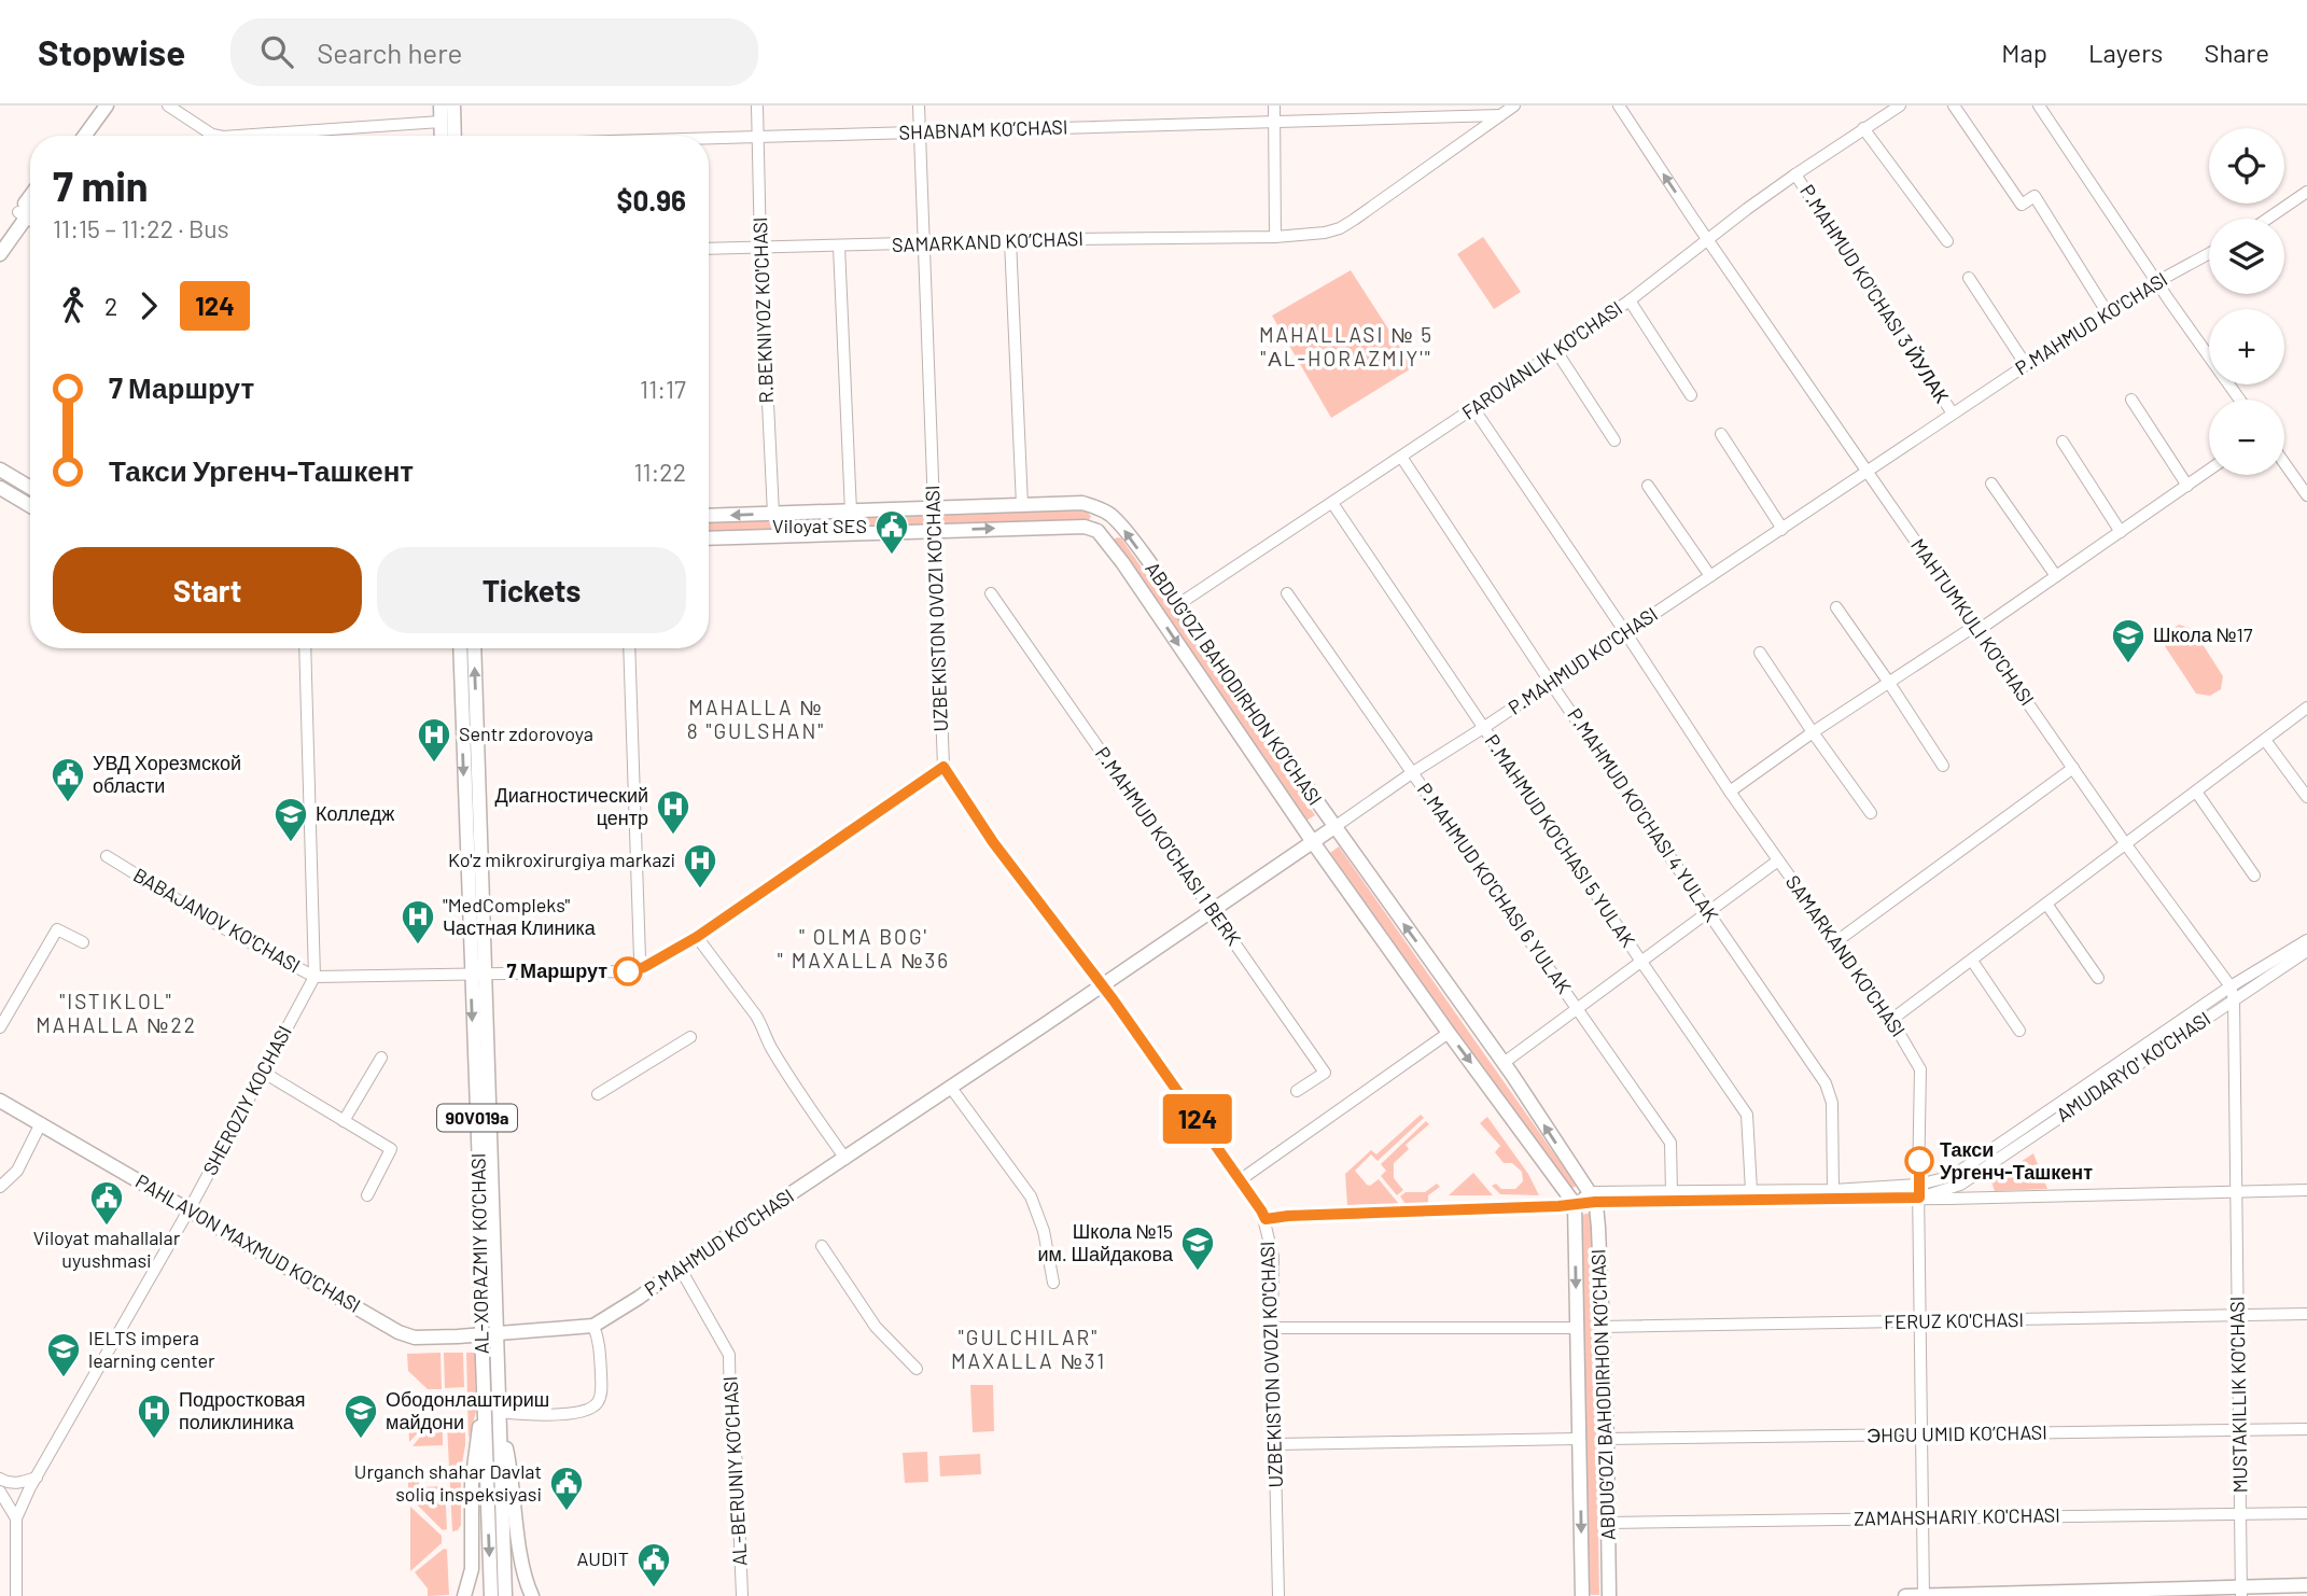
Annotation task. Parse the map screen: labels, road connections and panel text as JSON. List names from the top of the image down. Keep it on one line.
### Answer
{"streets":{"main road":["P.MAHMUD KO'CHASI","ABDUG’OZI BAHODIRHON KO’CHASI","90V019a","PAHLAVON MAXMUD KO'CHASI","AL-XORAZMIY KO’CHASI"],"street":["SHABNAM KO’CHASI","SAMARKAND KO’CHASI","P.MAHMUD KO'CHASI 3 ЙУЛАК","R.BEKNIYOZ KO'CHASI","FAROVANLIK KO'CHASI","UZBEKISTON OVOZI KO'CHASI","MAHTUMKULI KO'CHASI","P.MAHMUD KO'CHASI 4 YULAK","P.MAHMUD KO'CHASI 5 YULAK","P.MAHMUD KO'CHASI 1 BERK","P.MAHMUD KO'CHASI 6 YULAK","BABAJANOV KO'CHASI","SAMARKAND KO'CHASI","AMUDARYO' KO'CHASI","SHEROZIY KOCHASI","FERUZ KO'CHASI","MUSTAKILLIK KO'CHASI","ЭHGU UMID KO’CHASI","AL-BERUNIY KO’CHASI","ZAMAHSHARIY KO'CHASI"]},"crossings":[["SHABNAM KO’CHASI","SAMARKAND KO’CHASI"],["SHABNAM KO’CHASI","R.BEKNIYOZ KO'CHASI"],["SHABNAM KO’CHASI","UZBEKISTON OVOZI KO'CHASI"],["SAMARKAND KO’CHASI","R.BEKNIYOZ KO'CHASI"],["SAMARKAND KO’CHASI","UZBEKISTON OVOZI KO'CHASI"],["P.MAHMUD KO'CHASI 3 ЙУЛАК","P.MAHMUD KO'CHASI"],["P.MAHMUD KO'CHASI 3 ЙУЛАК","FAROVANLIK KO'CHASI"],["P.MAHMUD KO'CHASI","UZBEKISTON OVOZI KO'CHASI"],["P.MAHMUD KO'CHASI","MAHTUMKULI KO'CHASI"],["P.MAHMUD KO'CHASI","ABDUG’OZI BAHODIRHON KO’CHASI"],["P.MAHMUD KO'CHASI","P.MAHMUD KO'CHASI 4 YULAK"],["P.MAHMUD KO'CHASI","P.MAHMUD KO'CHASI 5 YULAK"],["P.MAHMUD KO'CHASI","P.MAHMUD KO'CHASI 1 BERK"],["P.MAHMUD KO'CHASI","P.MAHMUD KO'CHASI 6 YULAK"],["P.MAHMUD KO'CHASI","SAMARKAND KO'CHASI"],["P.MAHMUD KO'CHASI","PAHLAVON MAXMUD KO'CHASI"],["P.MAHMUD KO'CHASI","AL-XORAZMIY KO’CHASI"],["P.MAHMUD KO'CHASI","AL-BERUNIY KO’CHASI"],["FAROVANLIK KO'CHASI","MAHTUMKULI KO'CHASI"],["FAROVANLIK KO'CHASI","ABDUG’OZI BAHODIRHON KO’CHASI"],["FAROVANLIK KO'CHASI","P.MAHMUD KO'CHASI 4 YULAK"],["FAROVANLIK KO'CHASI","P.MAHMUD KO'CHASI 5 YULAK"],["FAROVANLIK KO'CHASI","SAMARKAND KO'CHASI"],["UZBEKISTON OVOZI KO'CHASI","BABAJANOV KO'CHASI"],["MAHTUMKULI KO'CHASI","AMUDARYO' KO'CHASI"],["MAHTUMKULI KO'CHASI","MUSTAKILLIK KO'CHASI"],["ABDUG’OZI BAHODIRHON KO’CHASI","FERUZ KO'CHASI"],["ABDUG’OZI BAHODIRHON KO’CHASI","ЭHGU UMID KO’CHASI"],["ABDUG’OZI BAHODIRHON KO’CHASI","ZAMAHSHARIY KO'CHASI"],["BABAJANOV KO'CHASI","SHEROZIY KOCHASI"],["BABAJANOV KO'CHASI","AL-XORAZMIY KO’CHASI"],["SAMARKAND KO'CHASI","AMUDARYO' KO'CHASI"],["SAMARKAND KO'CHASI","FERUZ KO'CHASI"],["SAMARKAND KO'CHASI","ЭHGU UMID KO’CHASI"],["SAMARKAND KO'CHASI","ZAMAHSHARIY KO'CHASI"],["AMUDARYO' KO'CHASI","MUSTAKILLIK KO'CHASI"],["SHEROZIY KOCHASI","PAHLAVON MAXMUD KO'CHASI"],["PAHLAVON MAXMUD KO'CHASI","AL-XORAZMIY KO’CHASI"],["FERUZ KO'CHASI","MUSTAKILLIK KO'CHASI"],["MUSTAKILLIK KO'CHASI","ЭHGU UMID KO’CHASI"],["MUSTAKILLIK KO'CHASI","ZAMAHSHARIY KO'CHASI"]],"districts":["MAHALLASI № 5 \"АL-HORAZMIY'\"","MAHALLA № 8 \"GULSHAN\"","\" OLMA BOG' \" MAXALLA №36","\"ISTIKLOL\" MAHALLA №22","\"GULCHILAR\" MAXALLA №31"],"places":{"public building":["Viloyat SES","УВД Хорезмской области","Viloyat mahallalar uyushmasi","Urganch shahar Davlat soliq inspeksiyasi","AUDIT"],"school or university":["Школа №17","Колледж","Школа №15 им. Шайдакова","IELTS impera learning center","Ободонлаштириш майдони"],"hospital":["Sentr zdorovoya","Диагностический центр","Ko'z mikroxirurgiya markazi","\"MedCompleks\" Частная Клиника","Подростковая поликлиника"],"other":["7 Маршрут","Такси Ургенч-Ташкент"]},"lines":["bus line 124"],"page":{"header":"Stopwise","search":"Search here","nav":["Map","Layers","Share"],"on_map":"124","map_buttons":["+","−"],"heading":["7 min","11:15 – 11:22 · Bus","$0.96"],"legs":["2","124"],"list":[{"name":"7 Маршрут","value":"11:17"},{"name":"Такси Ургенч-Ташкент","value":"11:22"}],"buttons":["Start","Tickets"]}}
